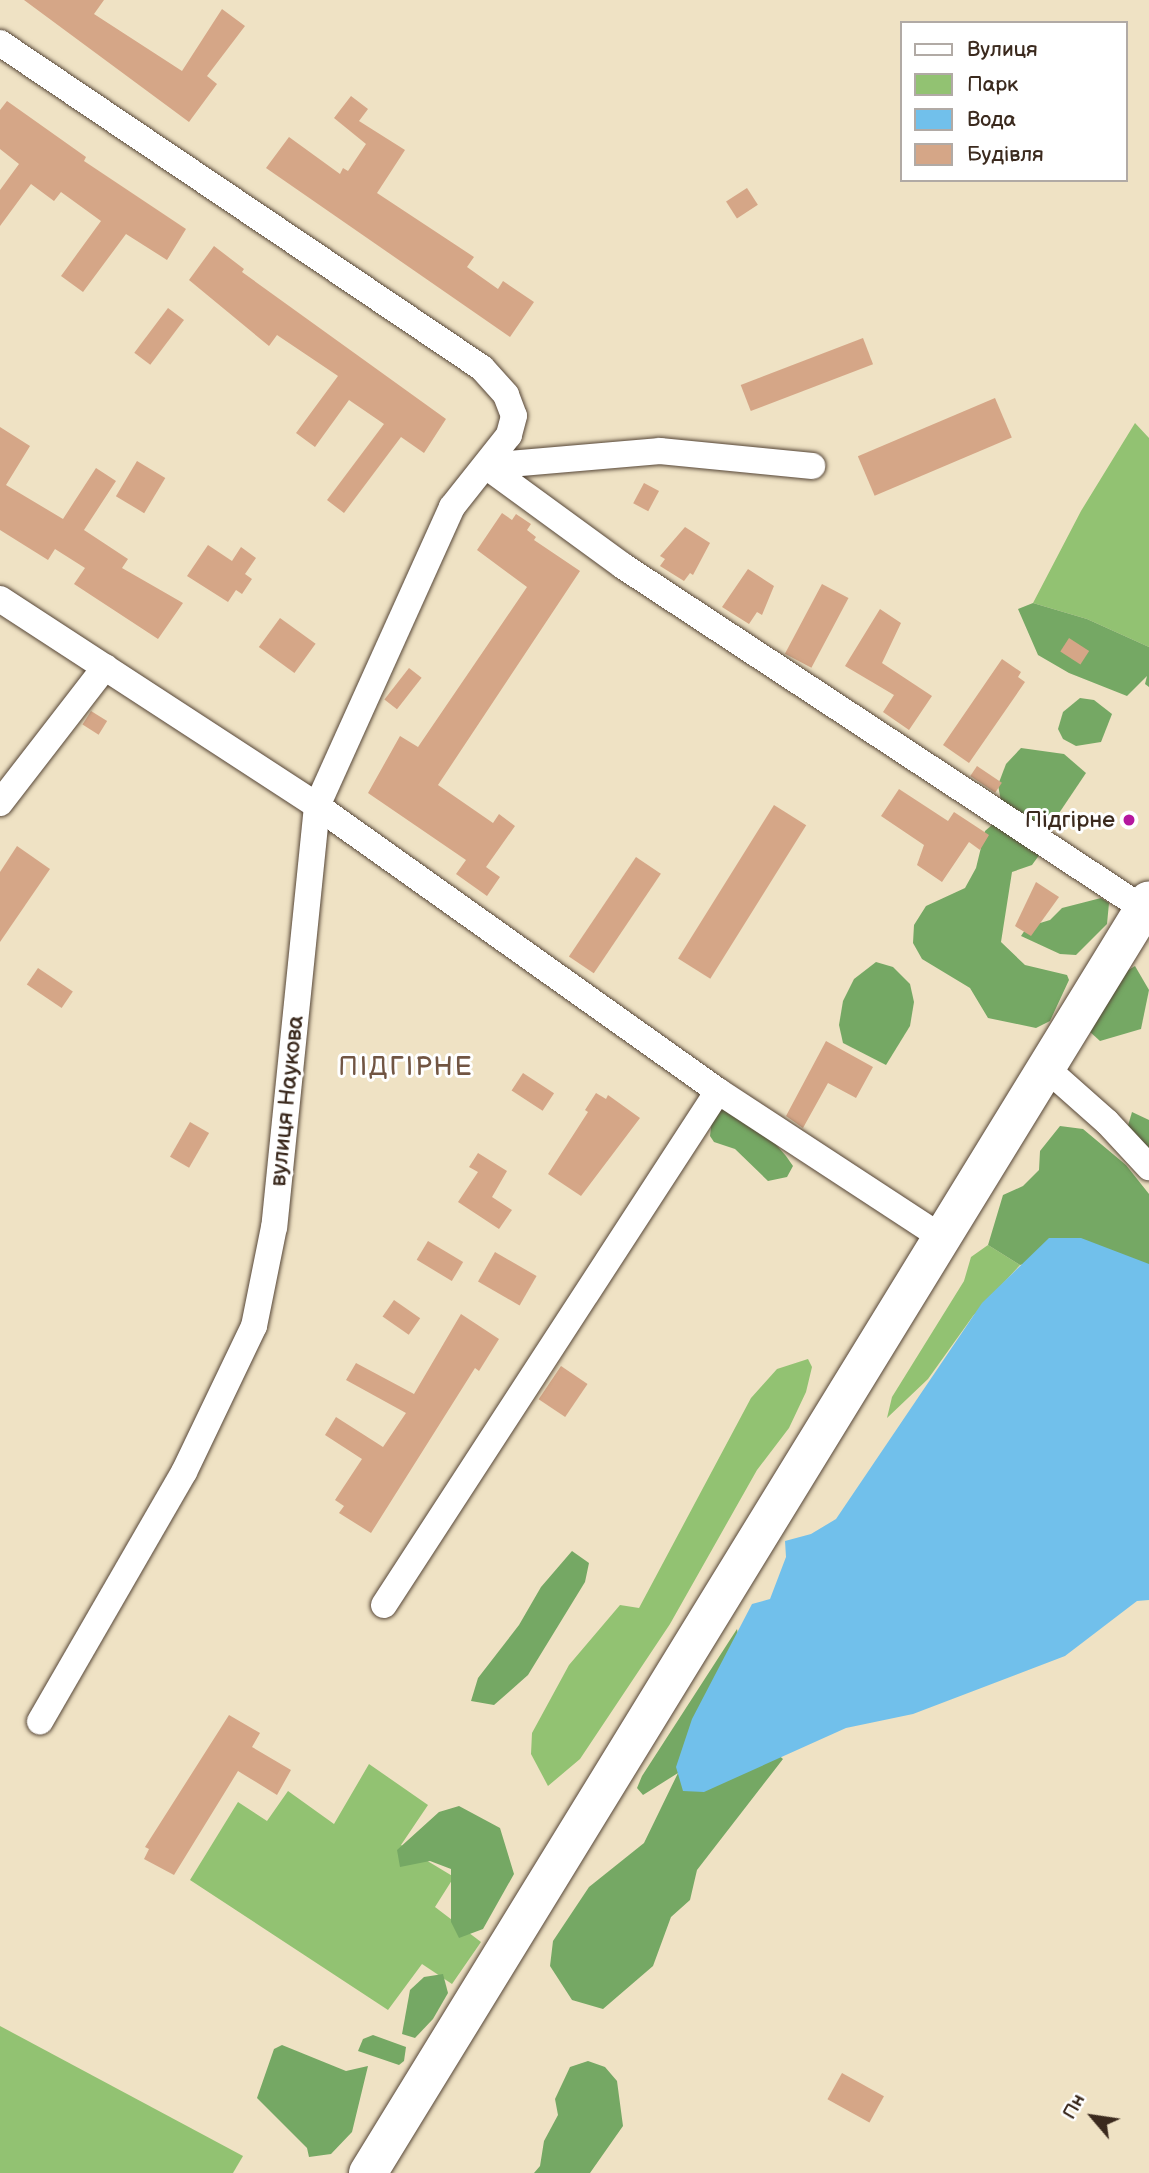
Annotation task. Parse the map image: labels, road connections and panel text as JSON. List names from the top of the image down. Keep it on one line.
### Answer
{"streets":{"street":["вулиця Наукова"]},"districts":["ПІДГІРНЕ"],"places":["Підгірне"],"legend":["Вулиця","Парк","Вода","Будівля"],"north":"top left"}
